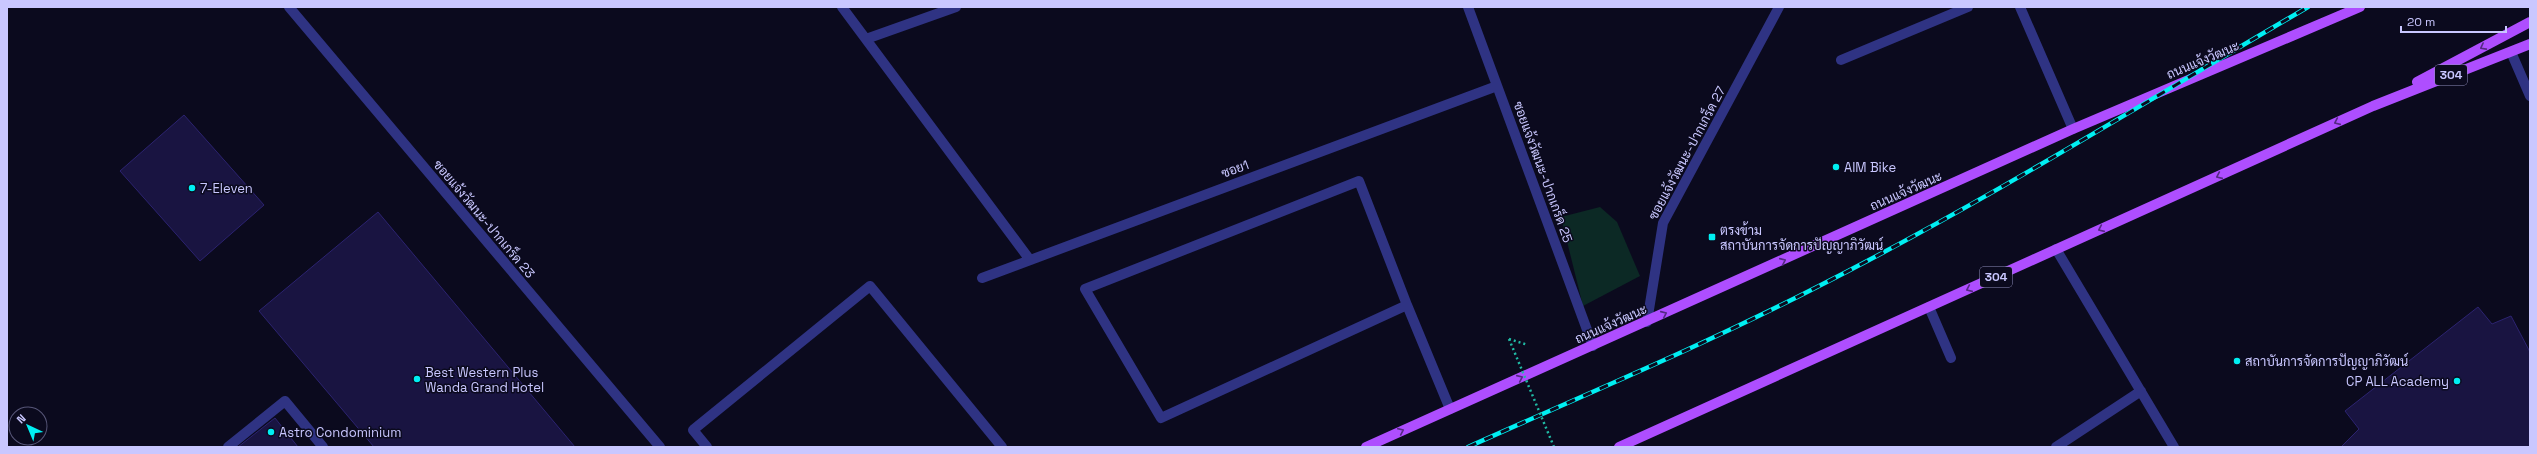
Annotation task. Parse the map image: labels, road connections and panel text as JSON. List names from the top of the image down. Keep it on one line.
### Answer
{"streets":{"main road":["ถนนแจ้งวัฒนะ","304"],"street":["ซอยแจ้งวัฒนะ-ปากเกร็ด 27","ซอย1","ซอยแจ้งวัฒนะ-ปากเกร็ด 25","ซอยแจ้งวัฒนะ-ปากเกร็ด 23"]},"crossings":[["ถนนแจ้งวัฒนะ","ซอยแจ้งวัฒนะ-ปากเกร็ด 27"],["ถนนแจ้งวัฒนะ","ซอยแจ้งวัฒนะ-ปากเกร็ด 25"],["ซอย1","ซอยแจ้งวัฒนะ-ปากเกร็ด 25"]],"one_way":["ถนนแจ้งวัฒนะ"],"places":{"other":["AIM Bike","7-Eleven","สถาบันการจัดการปัญญาภิวัฒน์","Best Western Plus Wanda Grand Hotel","CP ALL Academy","Astro Condominium"],"transit":["ตรงข้าม สถาบันการจัดการปัญญาภิวัฒน์"]},"scale_bar":"20 m","north":"top left"}
